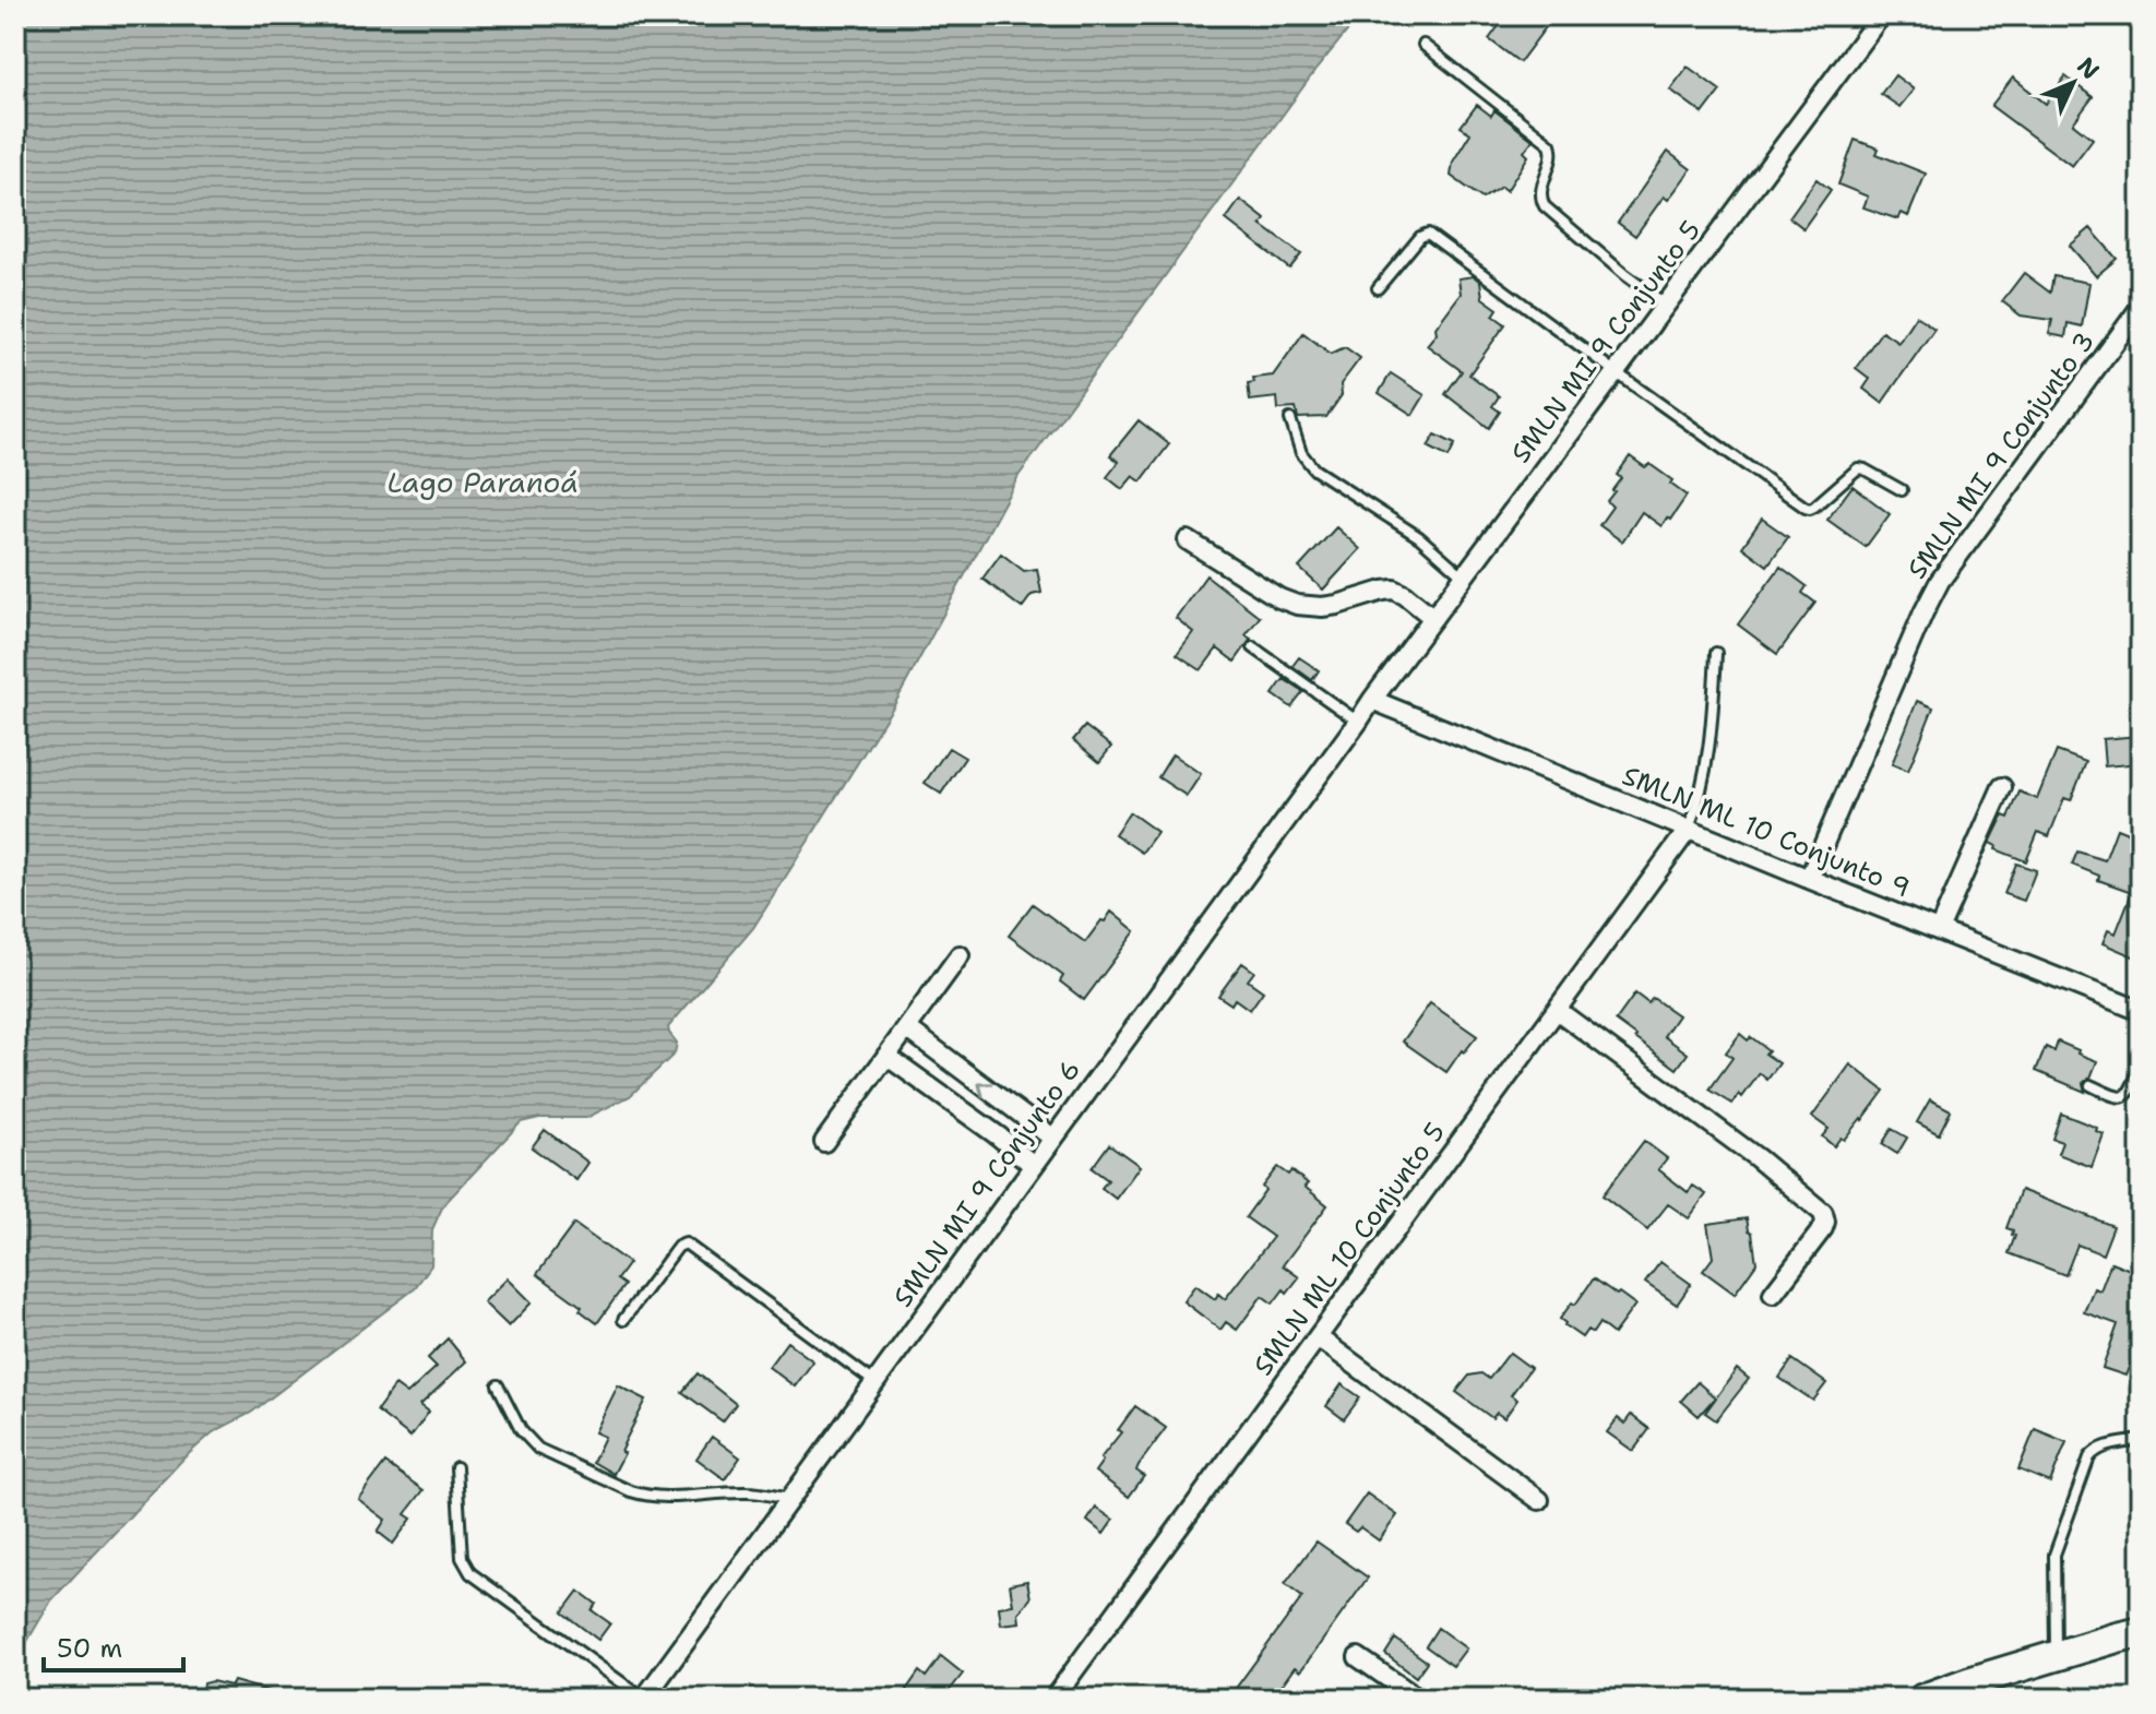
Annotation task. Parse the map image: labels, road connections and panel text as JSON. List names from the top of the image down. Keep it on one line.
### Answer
{"streets":{"street":["SMLN MI 9 Conjunto 5","SMLN MI 9 Conjunto 3","SMLN ML 10 Conjunto 9","SMLN MI 9 Conjunto 6","SMLN ML 10 Conjunto 5"]},"crossings":[["SMLN MI 9 Conjunto 5","SMLN ML 10 Conjunto 9"],["SMLN MI 9 Conjunto 5","SMLN MI 9 Conjunto 6"],["SMLN MI 9 Conjunto 3","SMLN ML 10 Conjunto 9"],["SMLN ML 10 Conjunto 9","SMLN MI 9 Conjunto 6"],["SMLN ML 10 Conjunto 9","SMLN ML 10 Conjunto 5"]],"water":["Lago Paranoá"],"scale_bar":"50 m","north":"top right"}
